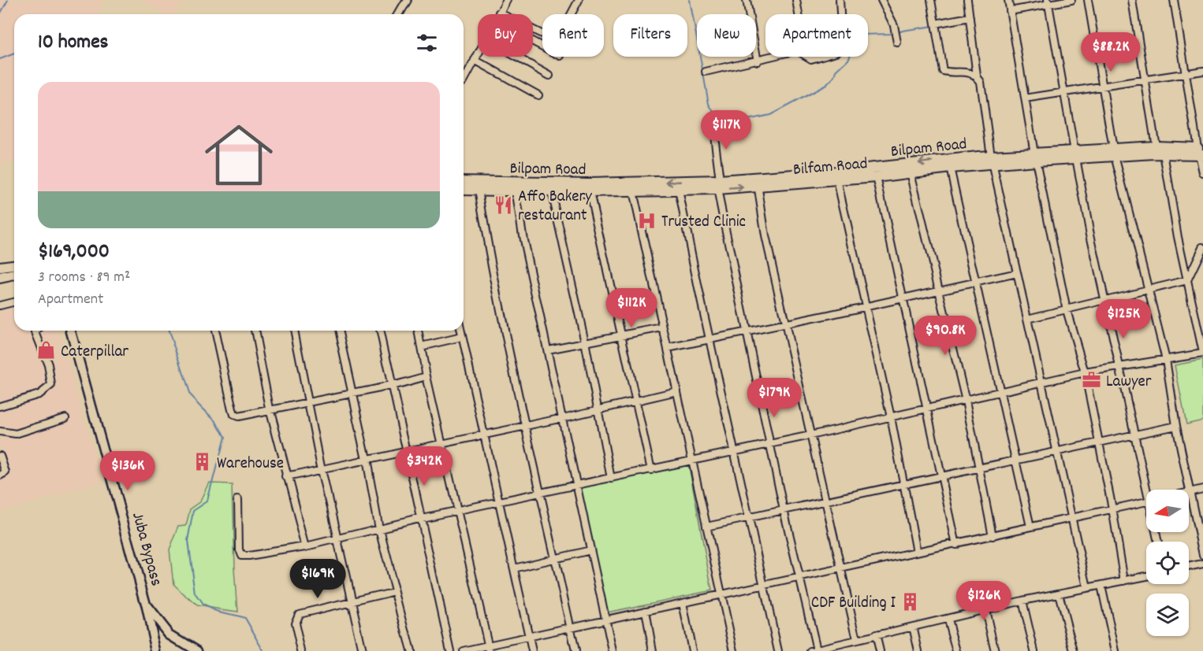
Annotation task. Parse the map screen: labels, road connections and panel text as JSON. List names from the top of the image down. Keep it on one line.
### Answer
{"streets":{"main road":["Bilpam Road","Bilfam Road","Juba Bypass"]},"crossings":[["Bilpam Road","Bilfam Road"]],"places":{"restaurant":["Affo Bakery restaurant"],"hospital":["Trusted Clinic"],"shop":["Caterpillar"],"office":["Lawyer"],"building":["Warehouse","CDF Building I"]},"north":"left","page":{"chip":["Buy","Rent","Filters","New","Apartment"],"heading":"10 homes","price":["$88.2K","$117K","$112K","$125K","$90.8K","$179K","$342K","$136K","$169K","$126K"],"list":[{"name":"$169,000","note":"3 rooms · 89 m² · Apartment"}]}}
